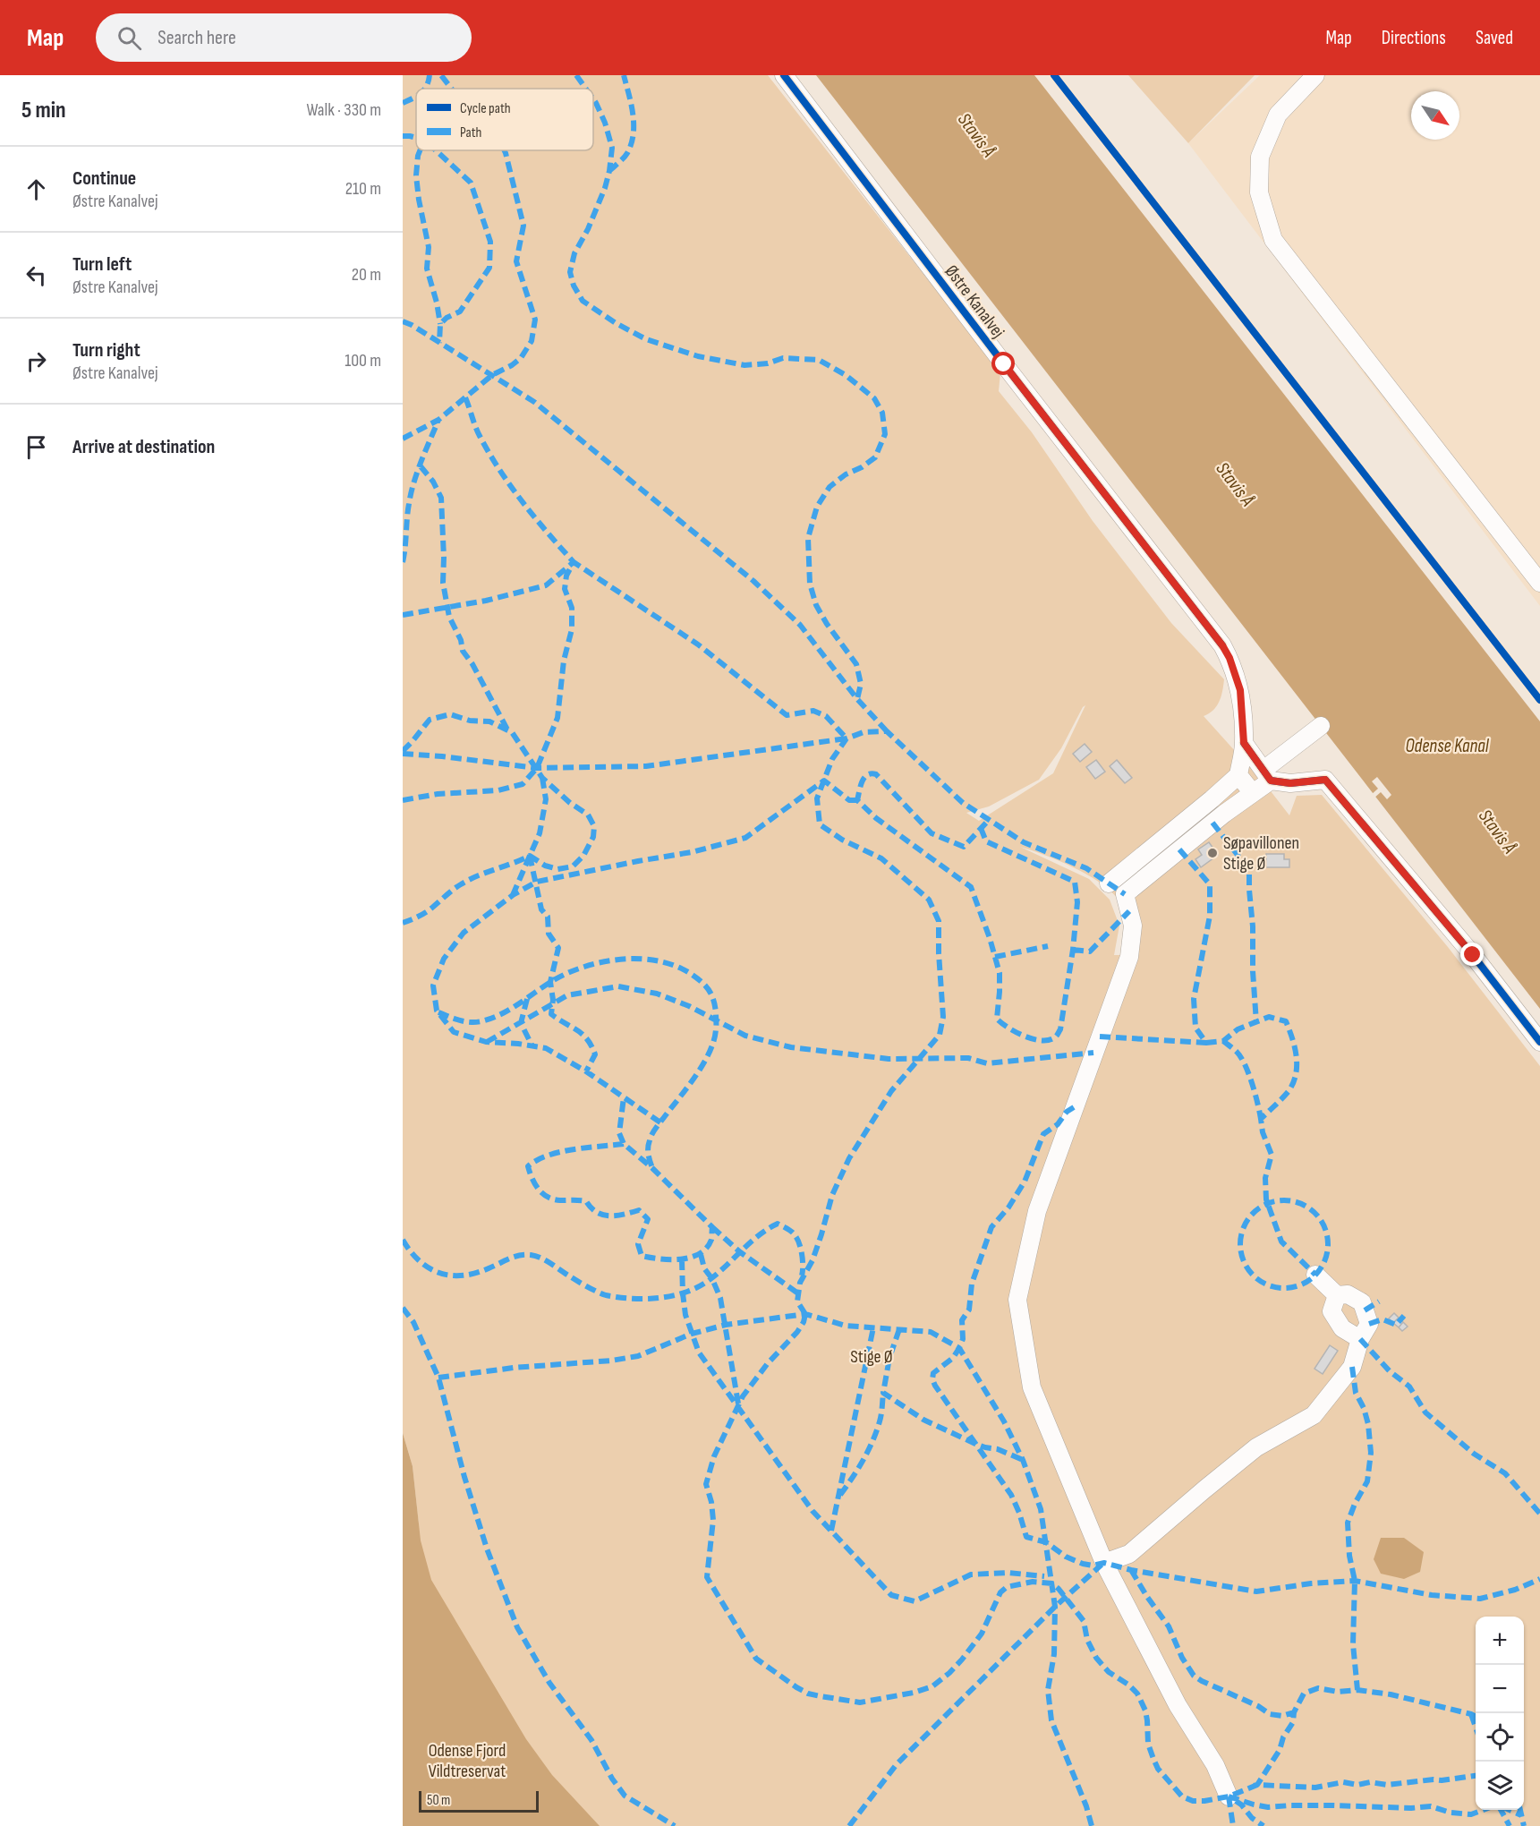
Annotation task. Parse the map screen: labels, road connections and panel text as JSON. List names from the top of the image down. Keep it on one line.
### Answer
{"streets":{"street":["Østre Kanalvej"]},"water":["Stavis Å","Odense Kanal"],"parks":["Stige Ø","Odense Fjord Vildtreservat"],"places":["Søpavillonen Stige Ø"],"legend":["Cycle path","Path"],"scale_bar":"50 m","north":"bottom right","page":{"header":"Map","search":"Search here","nav":["Map","Directions","Saved"],"heading":["5 min","Walk · 330 m"],"list":[["Continue","Østre Kanalvej","210 m"],["Turn left","Østre Kanalvej","20 m"],["Turn right","Østre Kanalvej","100 m"],"Arrive at destination"],"map_buttons":["+","−"],"scale":"50 m"}}
